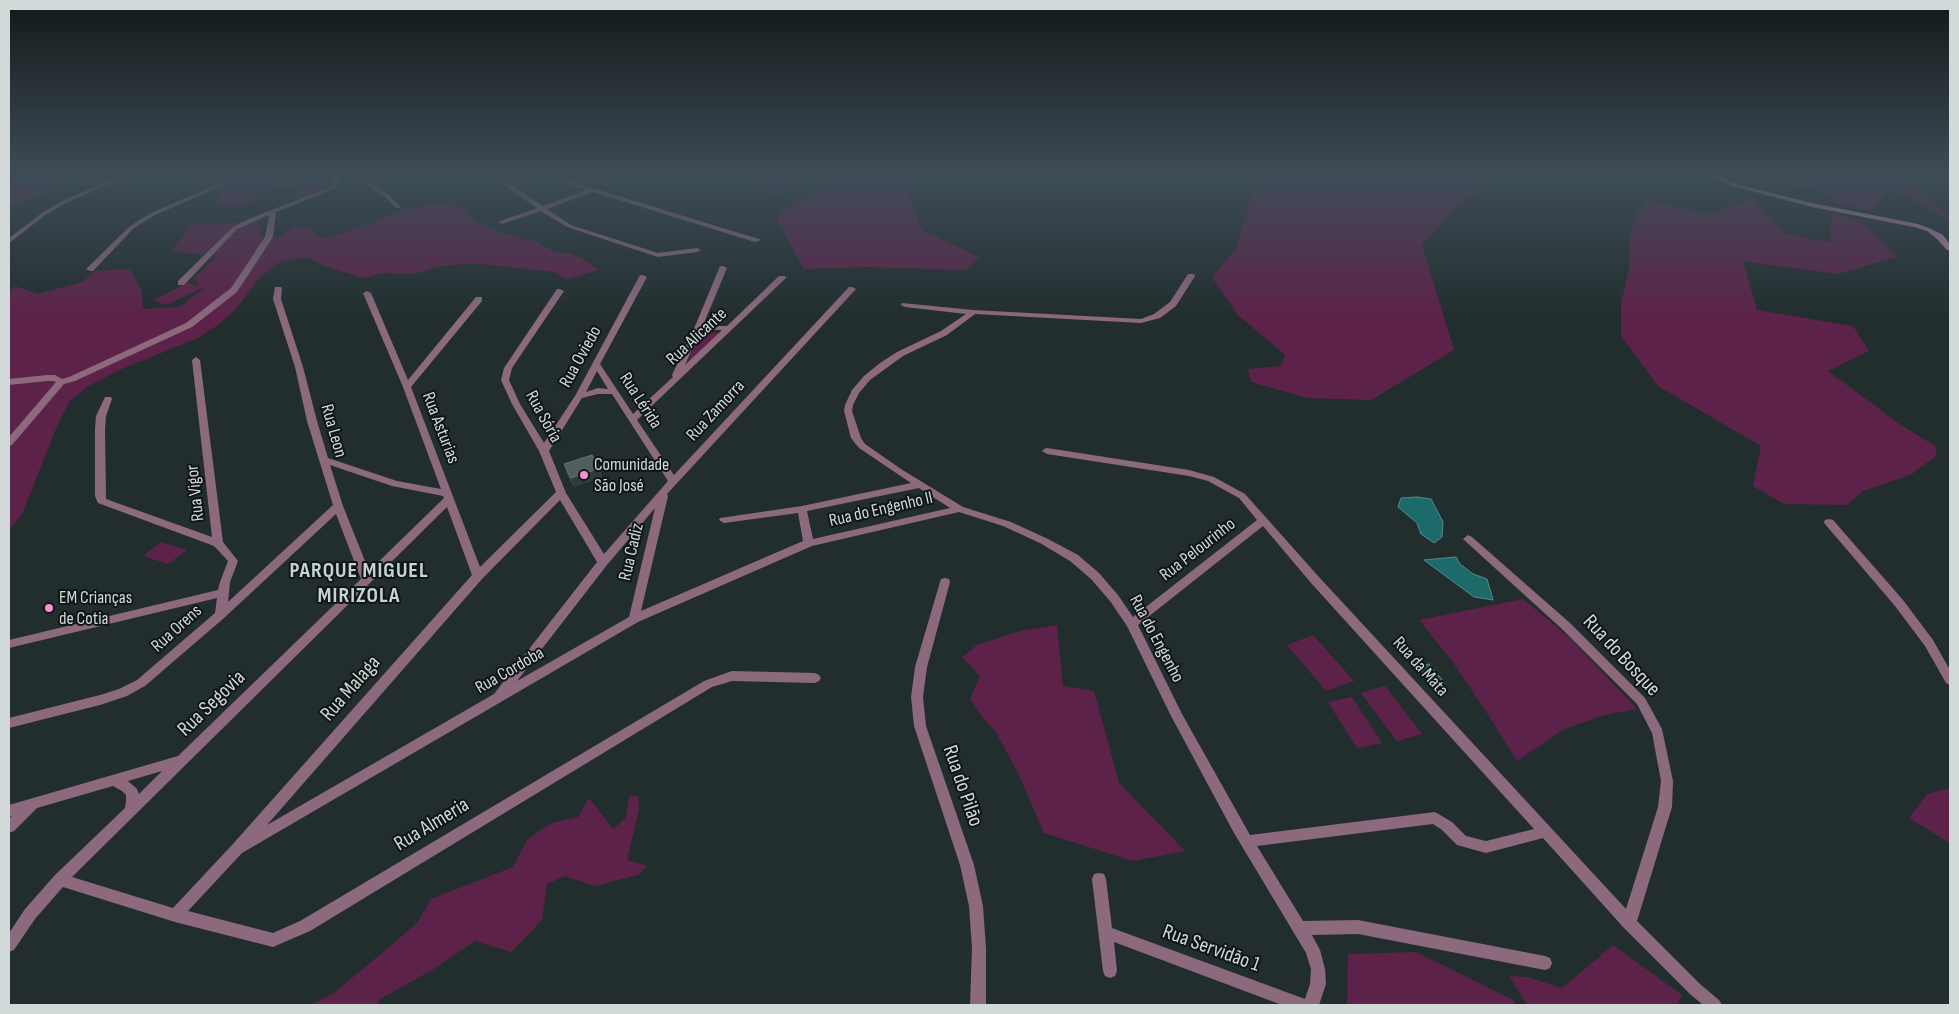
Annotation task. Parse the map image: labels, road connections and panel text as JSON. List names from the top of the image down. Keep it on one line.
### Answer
{"streets":{"street":["Rua Alicante","Rua Oviedo","Rua Lérida","Rua Zamorra","Rua Sória","Rua Asturias","Rua Leon","Rua Vigor","Rua do Engenho II","Rua Pelourinho","Rua Cadiz","Rua Orens","Rua do Engenho","Rua do Bosque","Rua da Mata","Rua Cordoba","Rua Malaga","Rua Segovia","Rua do Pilão","Rua Almeria","Rua Servidão 1"]},"crossings":[["Rua Alicante","Rua Lérida"],["Rua Oviedo","Rua Lérida"],["Rua Oviedo","Rua Sória"],["Rua Lérida","Rua Zamorra"],["Rua Zamorra","Rua Sória"],["Rua Zamorra","Rua Cadiz"],["Rua Zamorra","Rua Cordoba"],["Rua Sória","Rua Malaga"],["Rua Asturias","Rua Malaga"],["Rua Asturias","Rua Segovia"],["Rua Leon","Rua Orens"],["Rua Leon","Rua Segovia"],["Rua Vigor","Rua Orens"],["Rua do Engenho II","Rua do Engenho"],["Rua do Engenho II","Rua Cordoba"],["Rua Pelourinho","Rua do Engenho"],["Rua Pelourinho","Rua da Mata"],["Rua Cadiz","Rua Cordoba"],["Rua do Bosque","Rua da Mata"],["Rua Cordoba","Rua Malaga"],["Rua Malaga","Rua Almeria"],["Rua Segovia","Rua Almeria"]],"districts":["PARQUE MIGUEL MIRIZOLA"],"places":["Comunidade São José","EM Crianças de Cotia"]}
